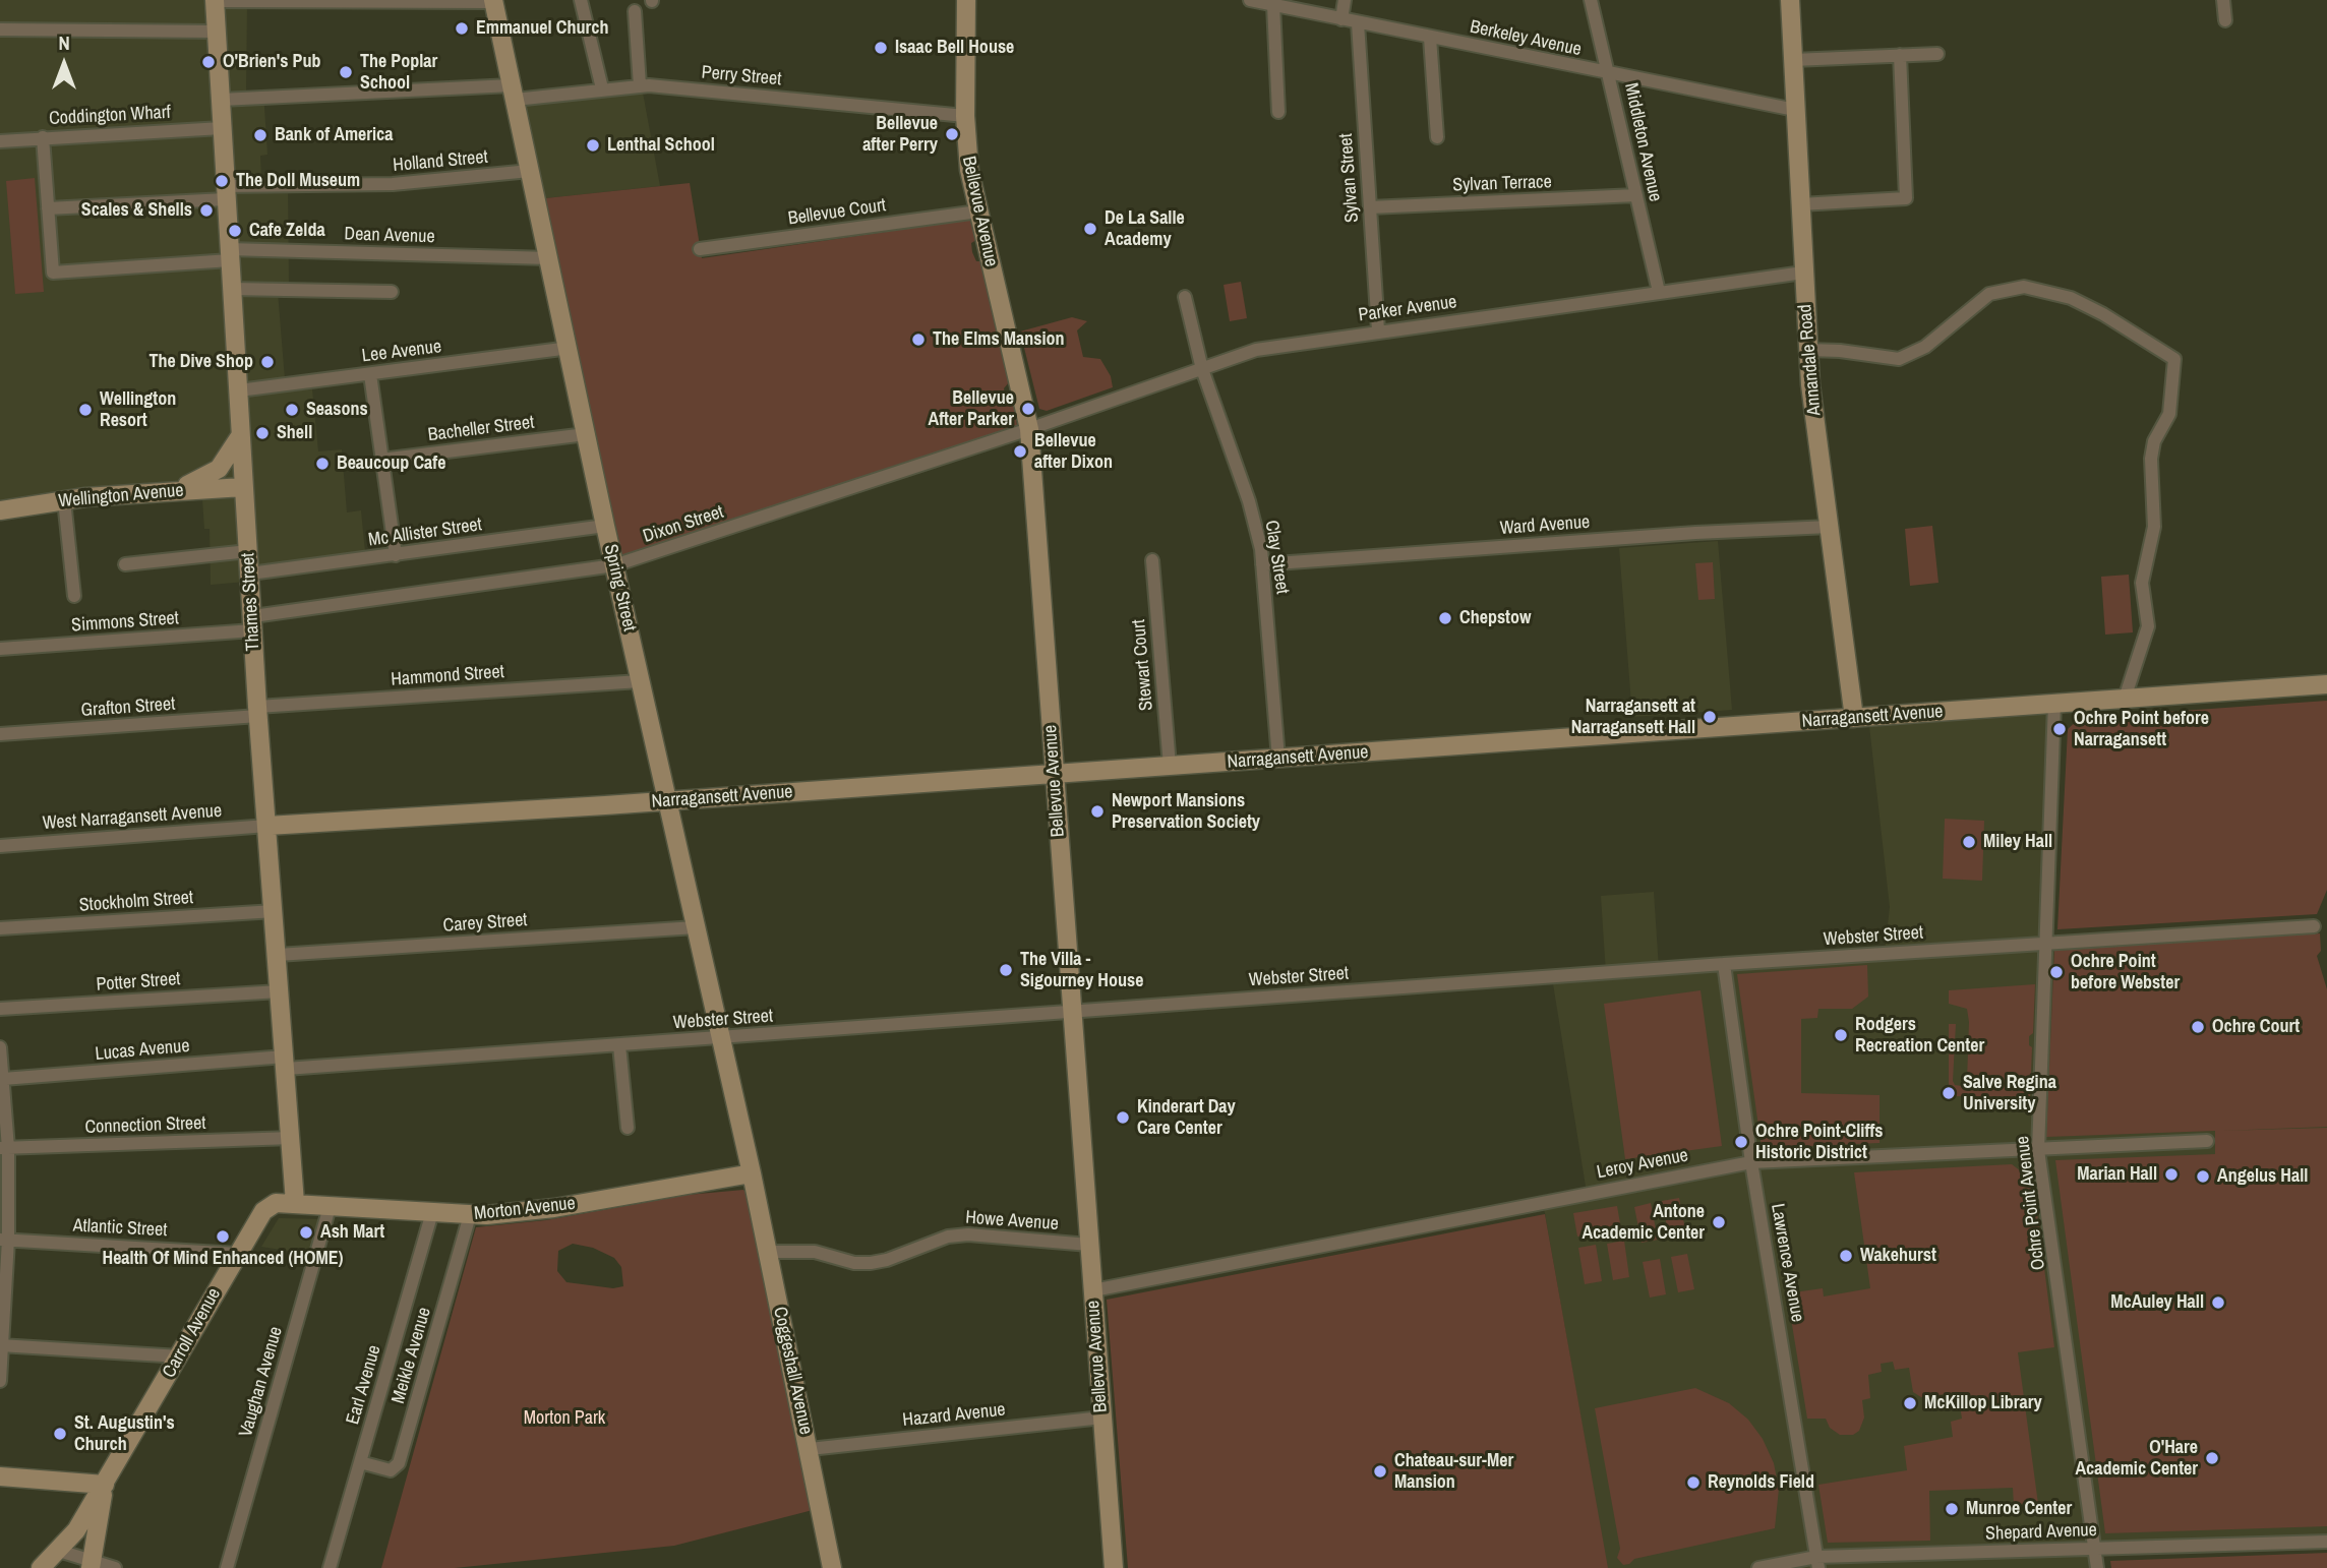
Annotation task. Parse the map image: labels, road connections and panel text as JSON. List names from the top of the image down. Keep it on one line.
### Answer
{"streets":{"main road":["Bellevue Avenue","Annandale Road","Wellington Avenue","Spring Street","Thames Street","Narragansett Avenue","Morton Avenue","Carroll Avenue","Coggeshall Avenue"],"street":["Berkeley Avenue","Perry Street","Coddington Wharf","Middleton Avenue","Holland Street","Sylvan Street","Sylvan Terrace","Bellevue Court","Dean Avenue","Parker Avenue","Lee Avenue","Bacheller Street","Dixon Street","Ward Avenue","Mc Allister Street","Clay Street","Simmons Street","Stewart Court","Hammond Street","Grafton Street","West Narragansett Avenue","Stockholm Street","Carey Street","Webster Street","Potter Street","Lucas Avenue","Connection Street","Leroy Avenue","Ochre Point Avenue","Howe Avenue","Atlantic Street","Lawrence Avenue","Meikle Avenue","Vaughan Avenue","Earl Avenue","Hazard Avenue","Shepard Avenue"]},"crossings":[["Berkeley Avenue","Middleton Avenue"],["Berkeley Avenue","Sylvan Street"],["Berkeley Avenue","Annandale Road"],["Perry Street","Bellevue Avenue"],["Perry Street","Spring Street"],["Perry Street","Thames Street"],["Coddington Wharf","Thames Street"],["Middleton Avenue","Sylvan Terrace"],["Middleton Avenue","Parker Avenue"],["Holland Street","Dean Avenue"],["Holland Street","Spring Street"],["Holland Street","Thames Street"],["Sylvan Street","Sylvan Terrace"],["Sylvan Street","Parker Avenue"],["Bellevue Avenue","Bellevue Court"],["Bellevue Avenue","Parker Avenue"],["Bellevue Avenue","Dixon Street"],["Bellevue Avenue","Narragansett Avenue"],["Bellevue Avenue","Webster Street"],["Bellevue Avenue","Leroy Avenue"],["Bellevue Avenue","Howe Avenue"],["Bellevue Avenue","Hazard Avenue"],["Dean Avenue","Spring Street"],["Dean Avenue","Thames Street"],["Parker Avenue","Annandale Road"],["Parker Avenue","Dixon Street"],["Parker Avenue","Clay Street"],["Lee Avenue","Spring Street"],["Lee Avenue","Thames Street"],["Annandale Road","Ward Avenue"],["Annandale Road","Narragansett Avenue"],["Bacheller Street","Spring Street"],["Wellington Avenue","Thames Street"],["Dixon Street","Spring Street"],["Dixon Street","Thames Street"],["Dixon Street","Simmons Street"],["Ward Avenue","Clay Street"],["Mc Allister Street","Spring Street"],["Mc Allister Street","Thames Street"],["Clay Street","Narragansett Avenue"],["Spring Street","Hammond Street"],["Spring Street","Narragansett Avenue"],["Spring Street","Carey Street"],["Spring Street","Webster Street"],["Spring Street","Morton Avenue"],["Spring Street","Coggeshall Avenue"],["Thames Street","Simmons Street"],["Thames Street","Hammond Street"],["Thames Street","Grafton Street"],["Thames Street","Narragansett Avenue"],["Thames Street","West Narragansett Avenue"],["Thames Street","Stockholm Street"],["Thames Street","Carey Street"],["Thames Street","Webster Street"],["Thames Street","Potter Street"],["Thames Street","Lucas Avenue"],["Thames Street","Connection Street"],["Thames Street","Morton Avenue"],["Thames Street","Carroll Avenue"],["Stewart Court","Narragansett Avenue"],["Hammond Street","Grafton Street"],["Narragansett Avenue","West Narragansett Avenue"],["Narragansett Avenue","Ochre Point Avenue"],["Webster Street","Lucas Avenue"],["Webster Street","Ochre Point Avenue"],["Webster Street","Lawrence Avenue"],["Leroy Avenue","Ochre Point Avenue"],["Leroy Avenue","Lawrence Avenue"],["Ochre Point Avenue","Shepard Avenue"],["Morton Avenue","Carroll Avenue"],["Morton Avenue","Meikle Avenue"],["Morton Avenue","Coggeshall Avenue"],["Morton Avenue","Vaughan Avenue"],["Morton Avenue","Earl Avenue"],["Howe Avenue","Coggeshall Avenue"],["Atlantic Street","Carroll Avenue"],["Lawrence Avenue","Shepard Avenue"],["Meikle Avenue","Earl Avenue"],["Coggeshall Avenue","Hazard Avenue"]],"parks":["Morton Park"],"places":["Emmanuel Church","Isaac Bell House","O'Brien's Pub","The Poplar School","Bellevue after Perry","Bank of America","Lenthal School","The Doll Museum","Scales & Shells","De La Salle Academy","Cafe Zelda","The Elms Mansion","The Dive Shop","Bellevue After Parker","Wellington Resort","Seasons","Shell","Bellevue after Dixon","Beaucoup Cafe","Chepstow","Narragansett at Narragansett Hall","Ochre Point before Narragansett","Newport Mansions Preservation Society","Miley Hall","The Villa - Sigourney House","Ochre Point before Webster","Ochre Court","Rodgers Recreation Center","Salve Regina University","Kinderart Day Care Center","Ochre Point-Cliffs Historic District","Marian Hall","Angelus Hall","Antone Academic Center","Ash Mart","Health Of Mind Enhanced (HOME)","Wakehurst","McAuley Hall","McKillop Library","St. Augustin's Church","O'Hare Academic Center","Chateau-sur-Mer Mansion","Reynolds Field","Munroe Center"],"north":"top"}
